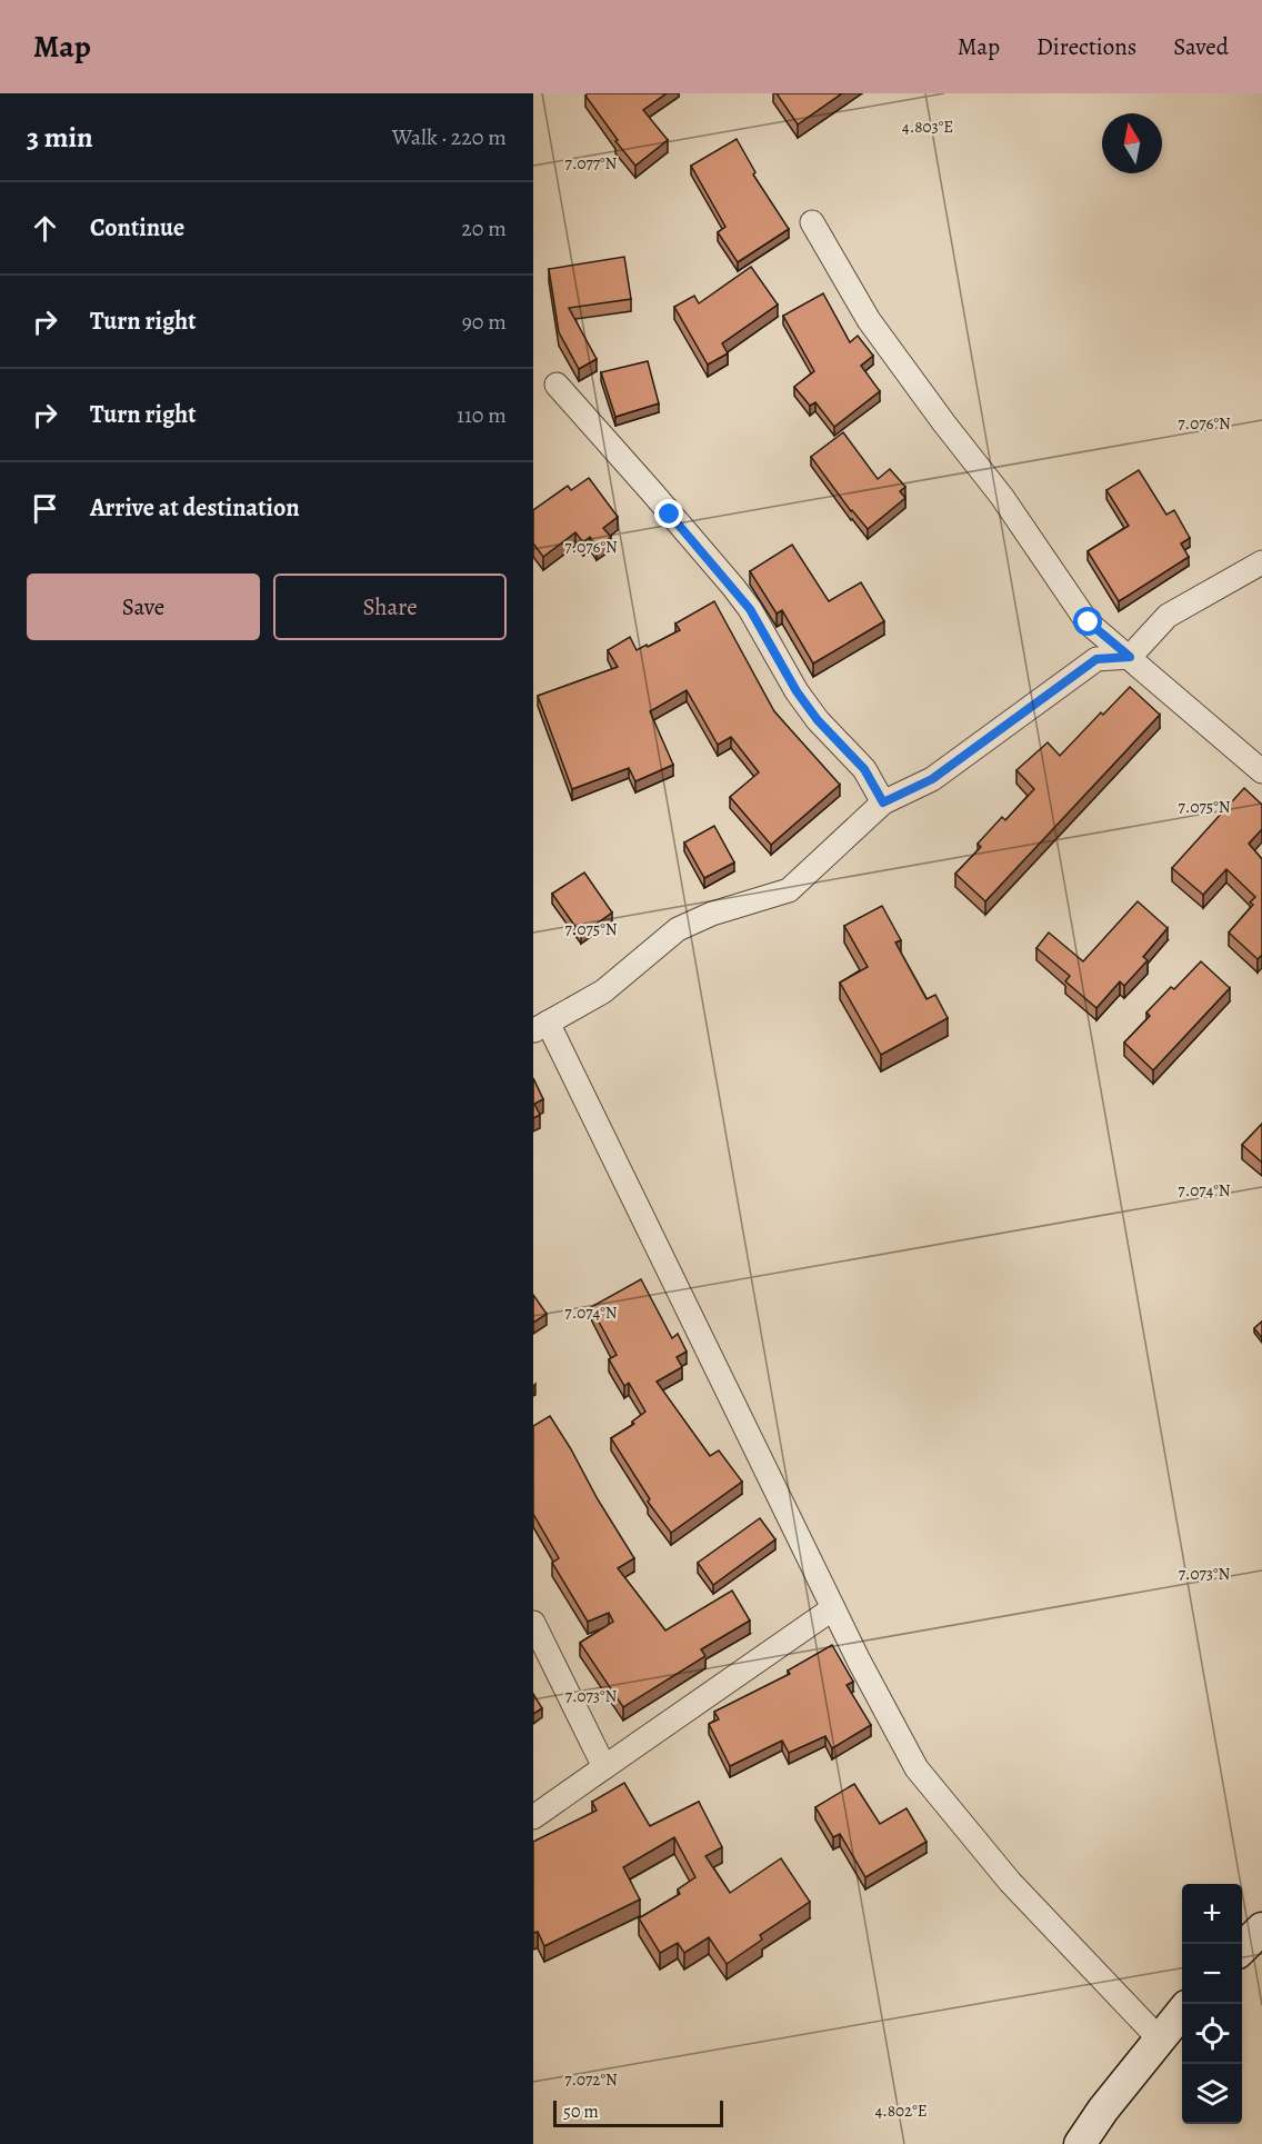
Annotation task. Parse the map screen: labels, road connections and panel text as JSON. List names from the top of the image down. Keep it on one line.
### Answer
{"scale_bar":"50 m","north":"top","page":{"header":"Map","nav":["Map","Directions","Saved"],"heading":["3 min","Walk · 220 m"],"list":[["Continue","20 m"],["Turn right","90 m"],["Turn right","110 m"],"Arrive at destination"],"buttons":["Save","Share"],"map_buttons":["+","−"],"scale":"50 m"},"coordinates":["4.803°E","7.077°N","7.076°N","7.075°N","7.074°N","7.073°N","7.072°N","4.802°E"]}
